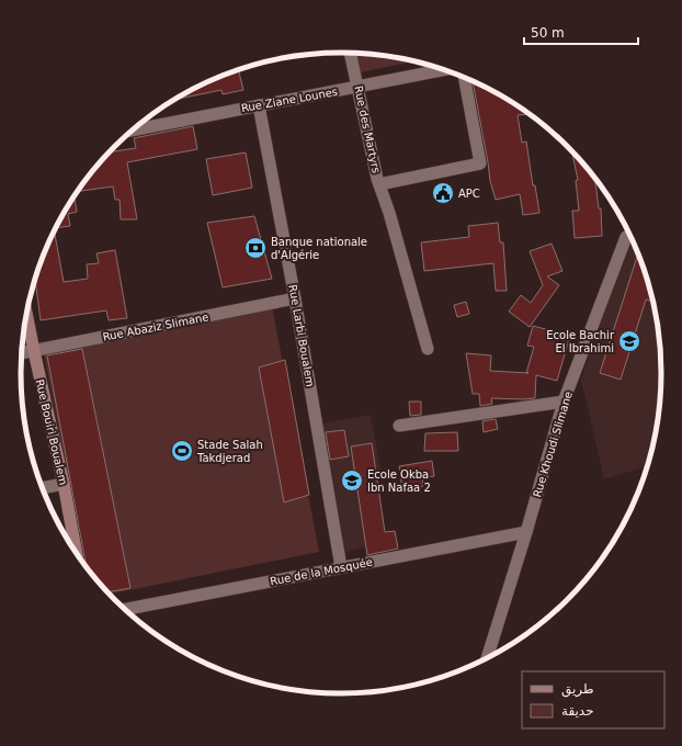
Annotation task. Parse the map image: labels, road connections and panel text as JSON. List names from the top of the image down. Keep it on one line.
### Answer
{"streets":{"main road":["Rue Bouiri Boualem"],"street":["Rue Ziane Lounes","Rue des Martyrs","Rue Abaziz Slimane","Rue Larbi Boualem","Rue Khoudi Slimane","Rue de la Mosquée"]},"crossings":[["Rue Ziane Lounes","Rue des Martyrs"],["Rue Ziane Lounes","Rue Larbi Boualem"],["Rue Abaziz Slimane","Rue Larbi Boualem"],["Rue Abaziz Slimane","Rue Bouiri Boualem"],["Rue Larbi Boualem","Rue de la Mosquée"],["Rue Khoudi Slimane","Rue de la Mosquée"]],"places":{"public building":["APC"],"bank":["Banque nationale d'Algérie"],"school or university":["Ecole Bachir El Ibrahimi","Ecole Okba Ibn Nafaa 2"],"sports":["Stade Salah Takdjerad"]},"legend":["طريق","حديقة"],"scale_bar":"50 m"}
